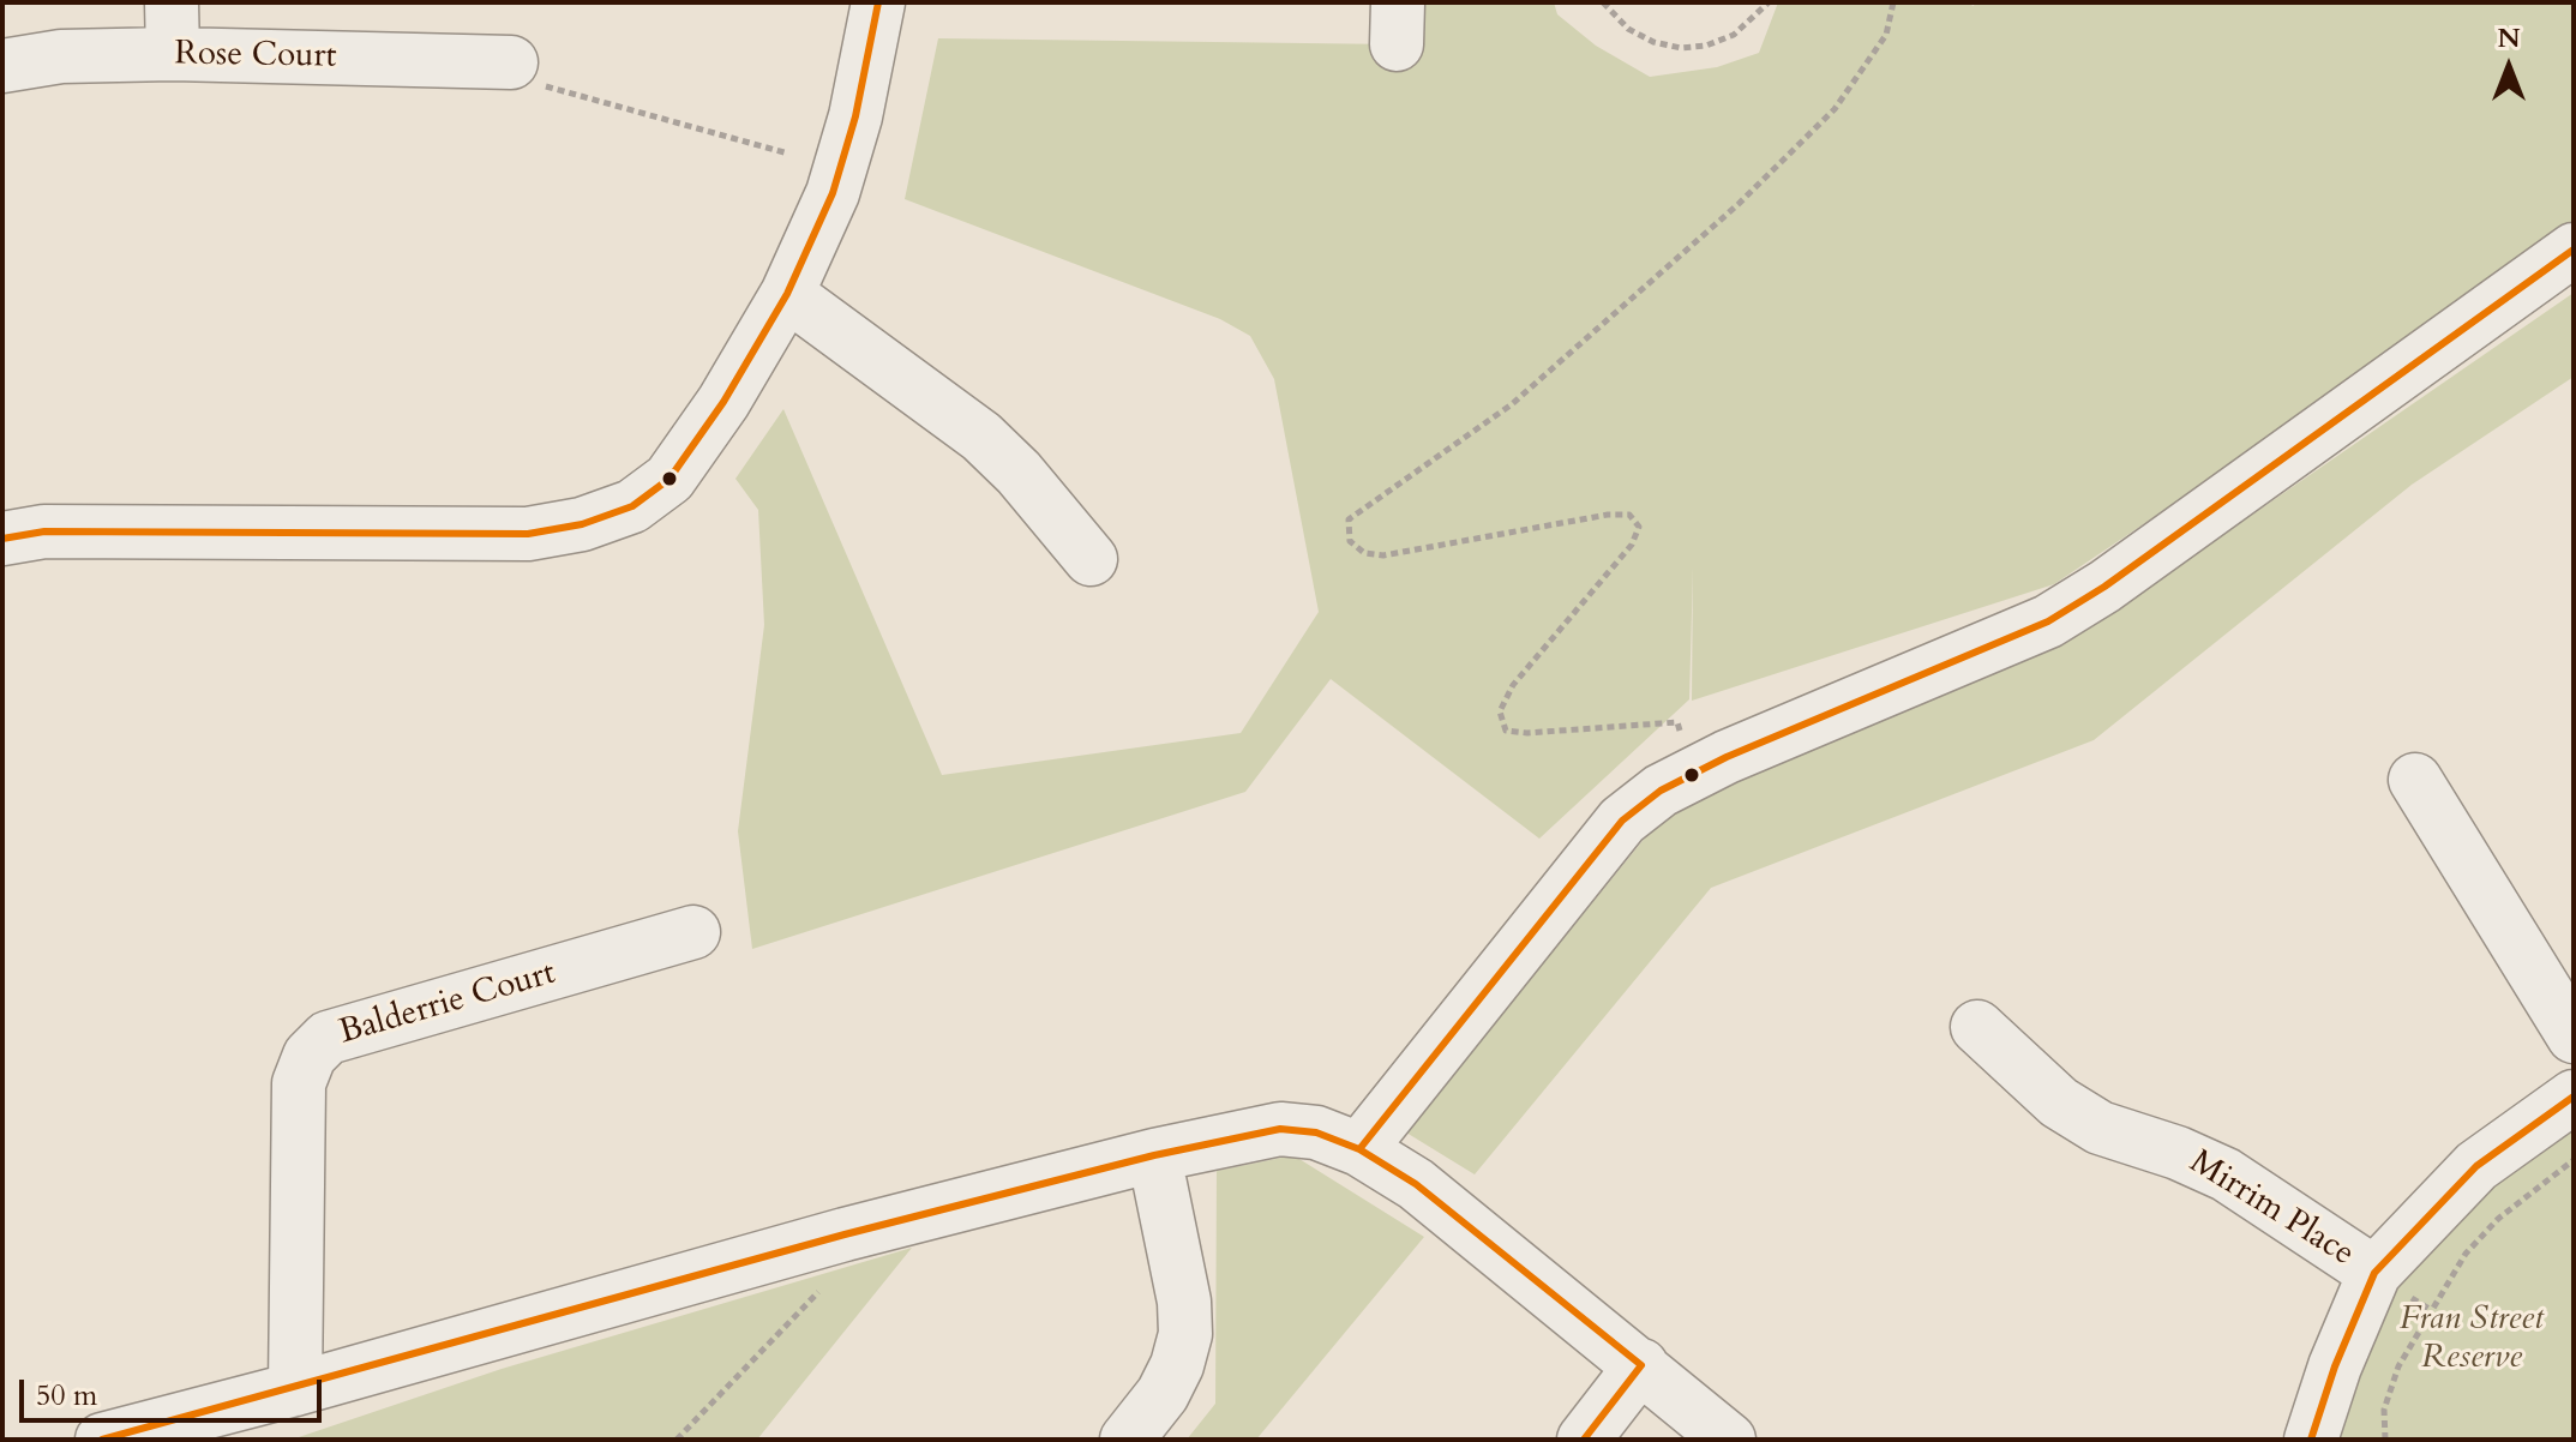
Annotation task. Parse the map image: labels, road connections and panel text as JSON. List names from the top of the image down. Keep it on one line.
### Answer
{"streets":{"street":["Rose Court","Balderrie Court","Mirrim Place"]},"parks":["Fran Street Reserve"],"scale_bar":"50 m","north":"top"}
